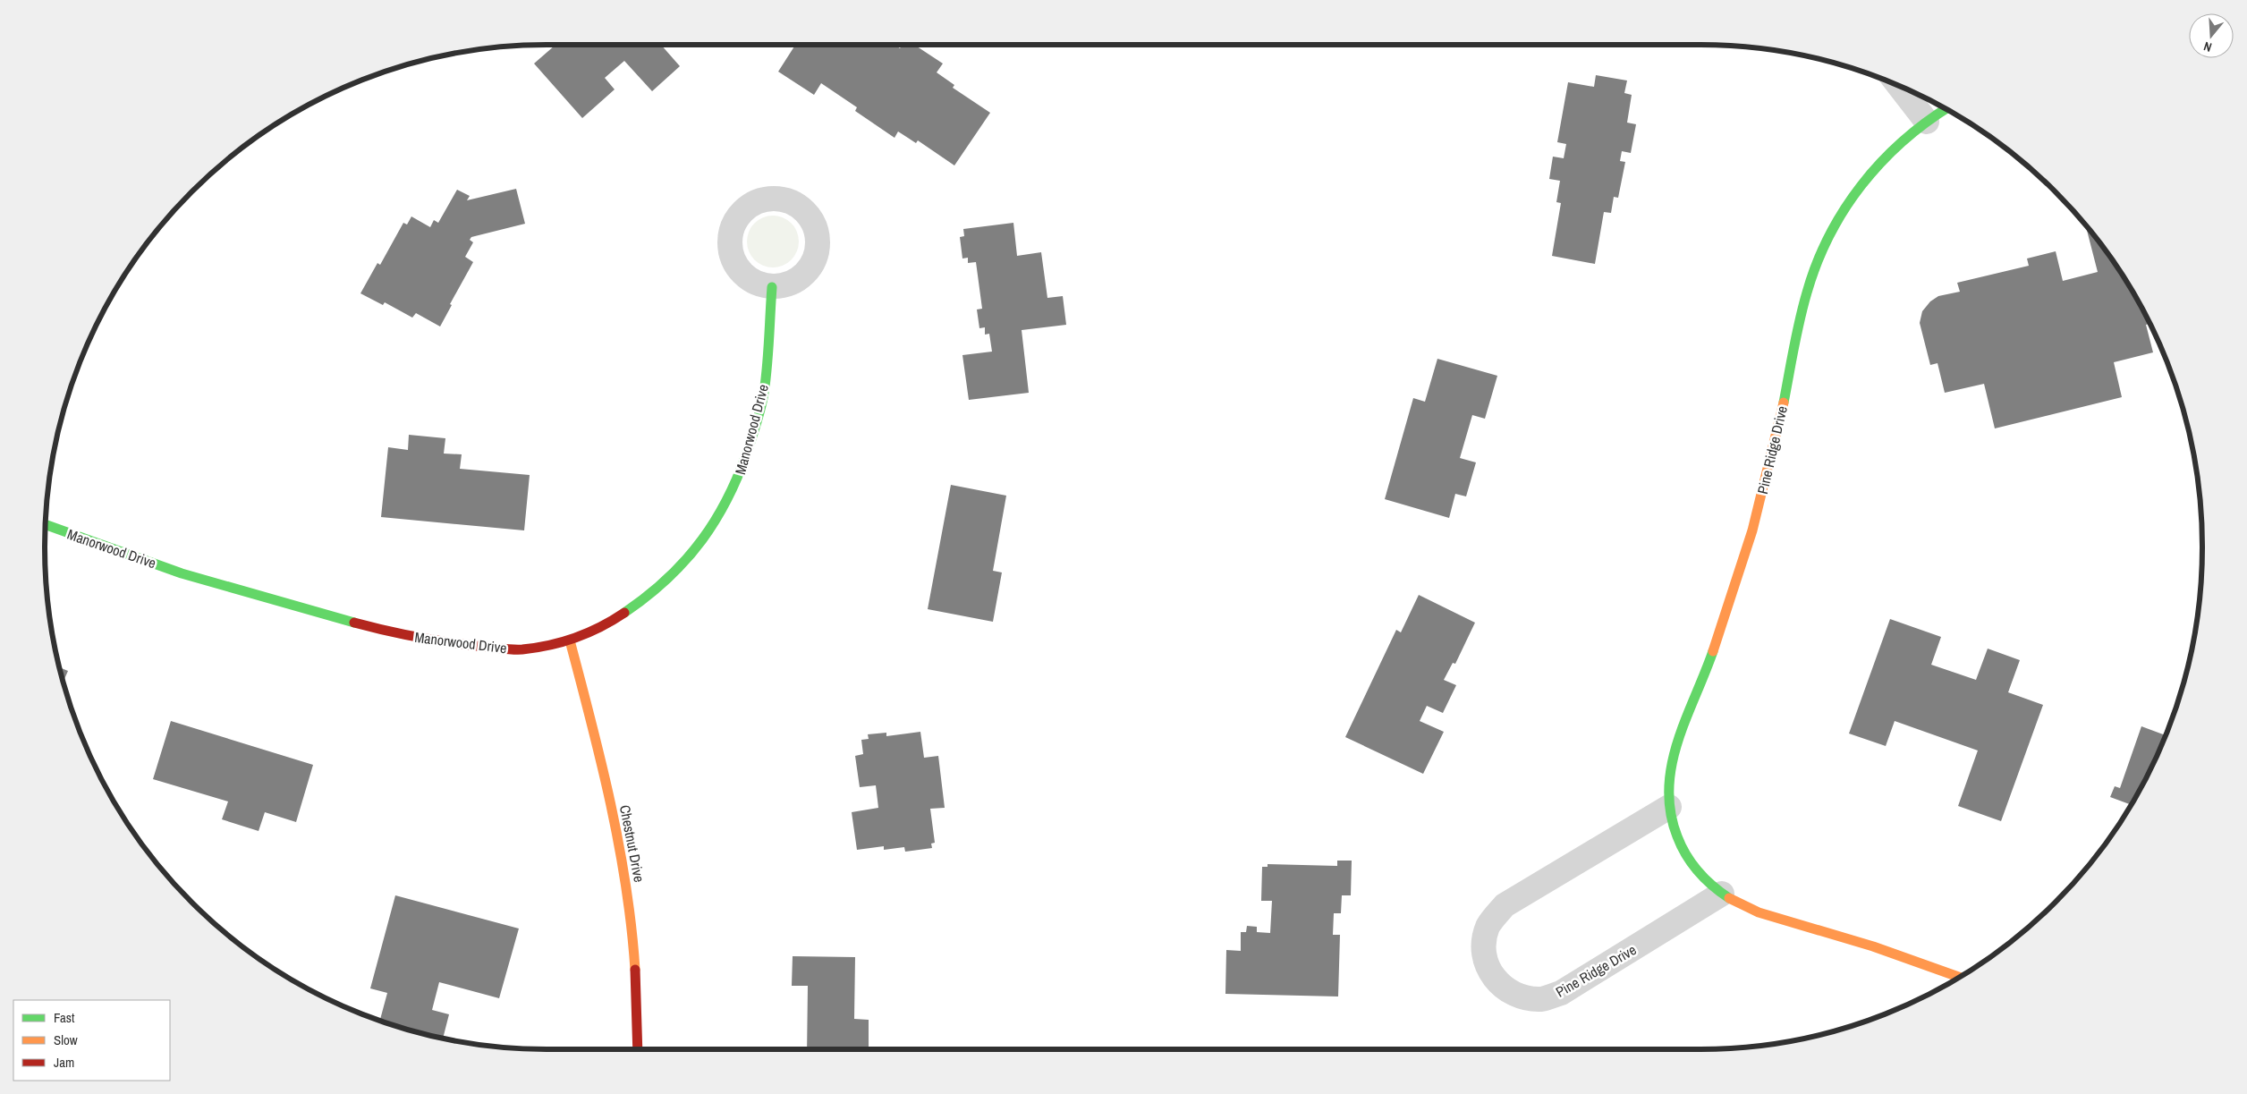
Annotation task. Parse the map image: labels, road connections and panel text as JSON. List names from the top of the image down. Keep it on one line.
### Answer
{"streets":{"street":["Manorwood Drive","Pine Ridge Drive","Chestnut Drive"]},"crossings":[["Manorwood Drive","Chestnut Drive"]],"legend":["Fast","Slow","Jam"],"north":"bottom"}
